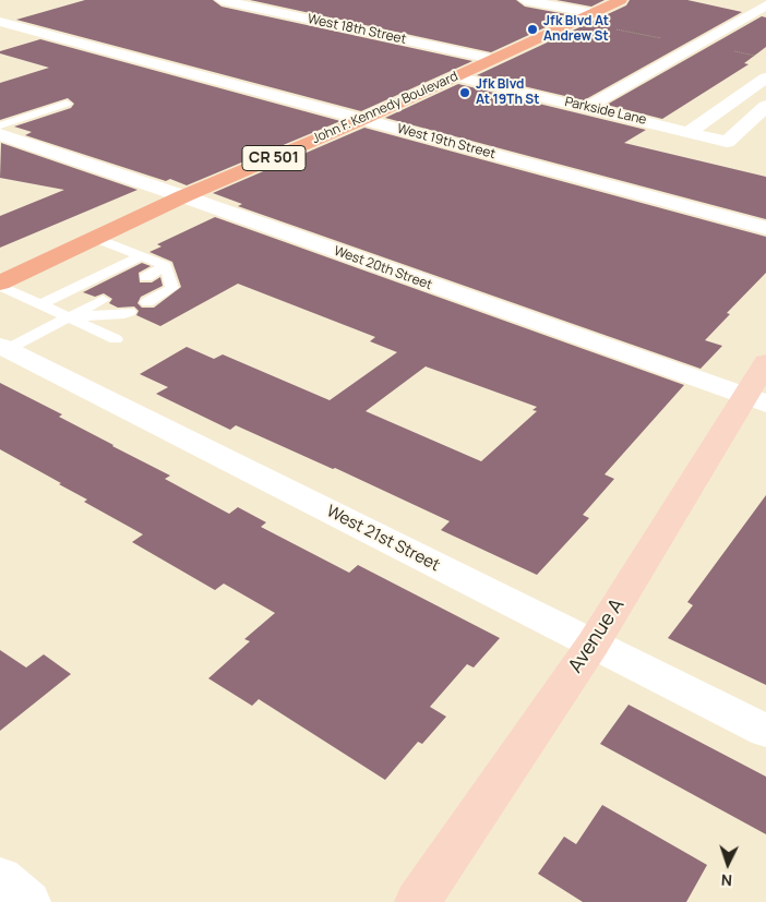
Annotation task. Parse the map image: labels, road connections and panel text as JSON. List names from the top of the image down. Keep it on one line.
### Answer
{"streets":{"main road":["John F. Kennedy Boulevard","CR 501"],"street":["West 18th Street","Parkside Lane","West 19th Street","West 20th Street","West 21st Street","Avenue A"]},"crossings":[["West 18th Street","John F. Kennedy Boulevard"],["John F. Kennedy Boulevard","Parkside Lane"],["John F. Kennedy Boulevard","West 19th Street"],["John F. Kennedy Boulevard","West 20th Street"],["West 20th Street","Avenue A"],["West 21st Street","Avenue A"]],"places":["Jfk Blvd At Andrew St","Jfk Blvd At 19Th St"],"north":"bottom"}
